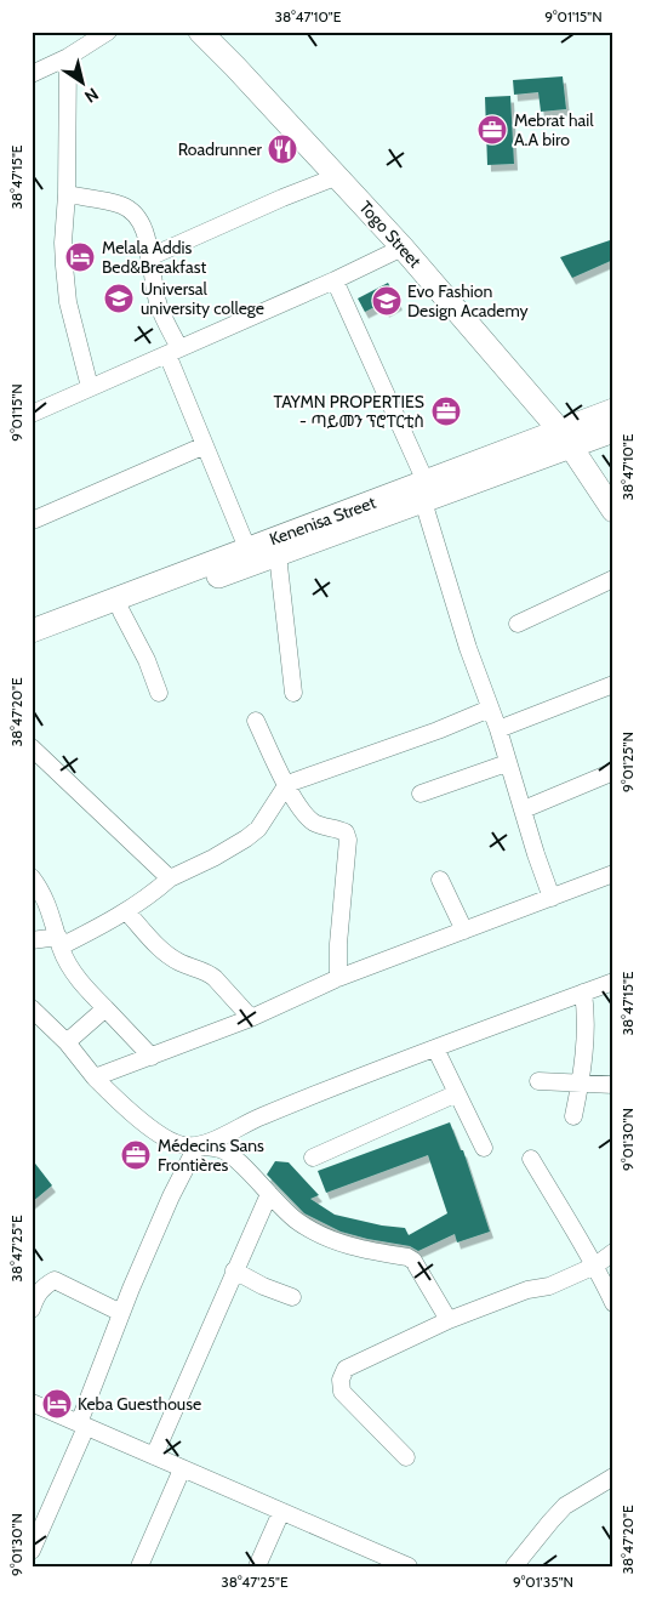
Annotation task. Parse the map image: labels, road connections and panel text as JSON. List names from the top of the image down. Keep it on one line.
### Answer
{"streets":{"main road":["Togo Street","Kenenisa Street"]},"crossings":[["Togo Street","Kenenisa Street"]],"places":{"office":["Mebrat hail A.A biro","TAYMN PROPERTIES - ጣይመን ፕሮፐርቲስ","Médecins Sans Frontières"],"restaurant":["Roadrunner"],"hotel":["Melala Addis Bed&Breakfast","Keba Guesthouse"],"school or university":["Universal university college","Evo Fashion Design Academy"]},"north":"bottom right","coordinates":["38°47'10\"E","9°01'15\"N","38°47'15\"E","38°47'20\"E","9°01'25\"N","9°01'30\"N","38°47'25\"E","9°01'35\"N"]}
